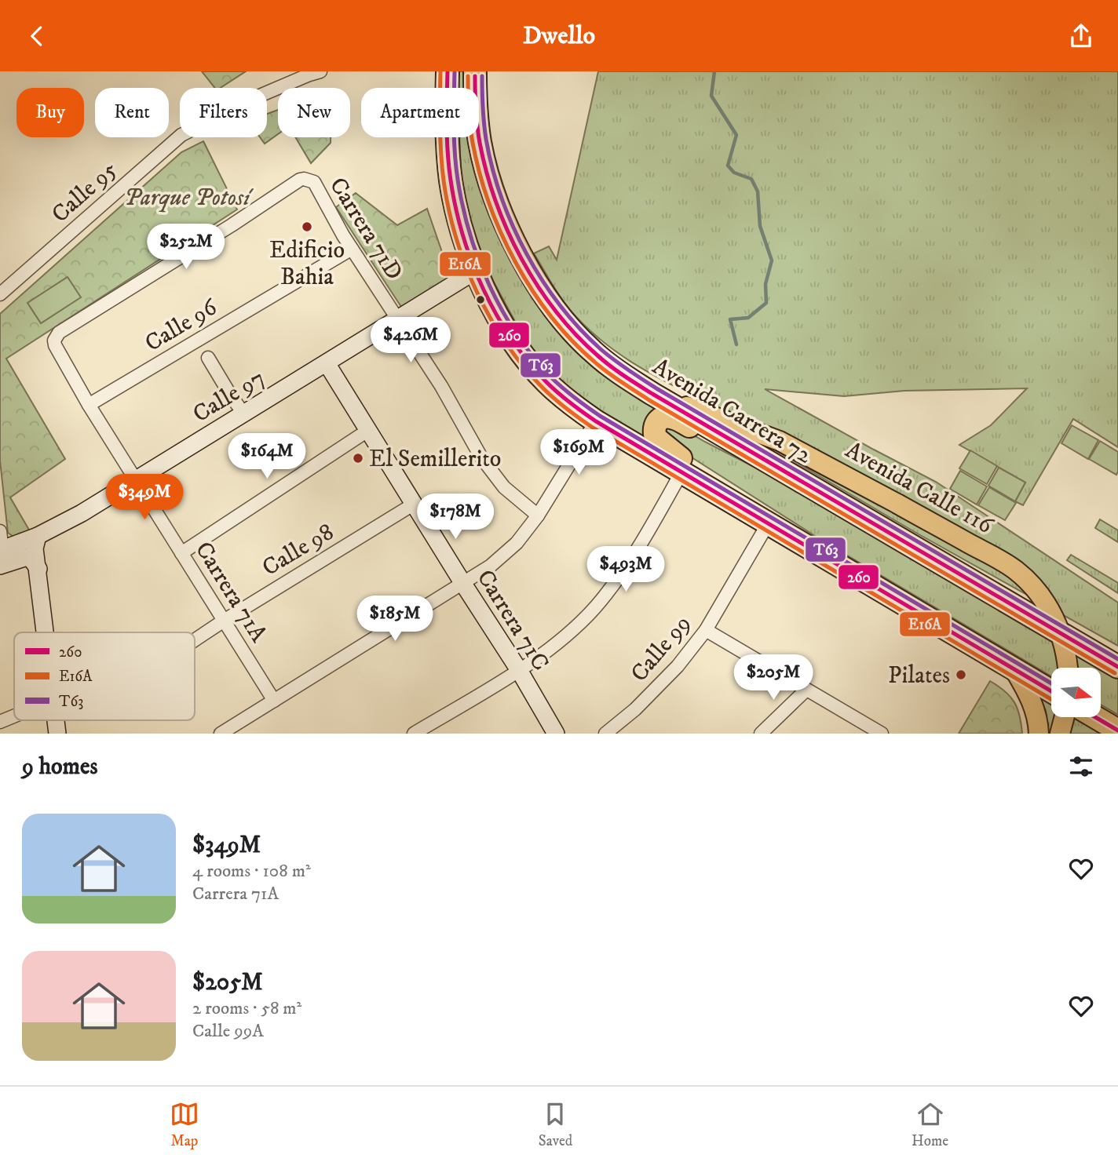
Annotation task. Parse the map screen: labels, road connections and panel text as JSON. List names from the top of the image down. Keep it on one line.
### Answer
{"streets":{"highway":["Avenida Carrera 72"],"main road":["Avenida Calle 116"],"street":["Calle 95","Carrera 71D","Calle 96","Calle 97","Calle 98","Carrera 71A","Carrera 71C","Calle 99"]},"crossings":[["Carrera 71D","Calle 96"],["Carrera 71D","Calle 97"],["Carrera 71D","Carrera 71A"],["Calle 96","Carrera 71A"],["Calle 97","Carrera 71A"],["Calle 97","Carrera 71C"],["Avenida Carrera 72","Avenida Calle 116"],["Calle 98","Carrera 71A"],["Calle 98","Carrera 71C"]],"parks":["Parque Potosí"],"places":["Edificio Bahia","El Semillerito","Pilates"],"lines":["transit line 260","transit line E16A","transit line T63"],"legend":["260","E16A","T63"],"north":"right","page":{"header":"Dwello","chip":["Buy","Rent","Filters","New","Apartment"],"price":["$252M","$426M","$169M","$164M","$349M","$178M","$493M","$185M","$205M"],"heading":"9 homes","list":[{"name":"$349M","note":"4 rooms · 108 m² · Carrera 71A"},{"name":"$205M","note":"2 rooms · 58 m² · Calle 99A"}],"tabs":["Map","Saved","Home"]}}
